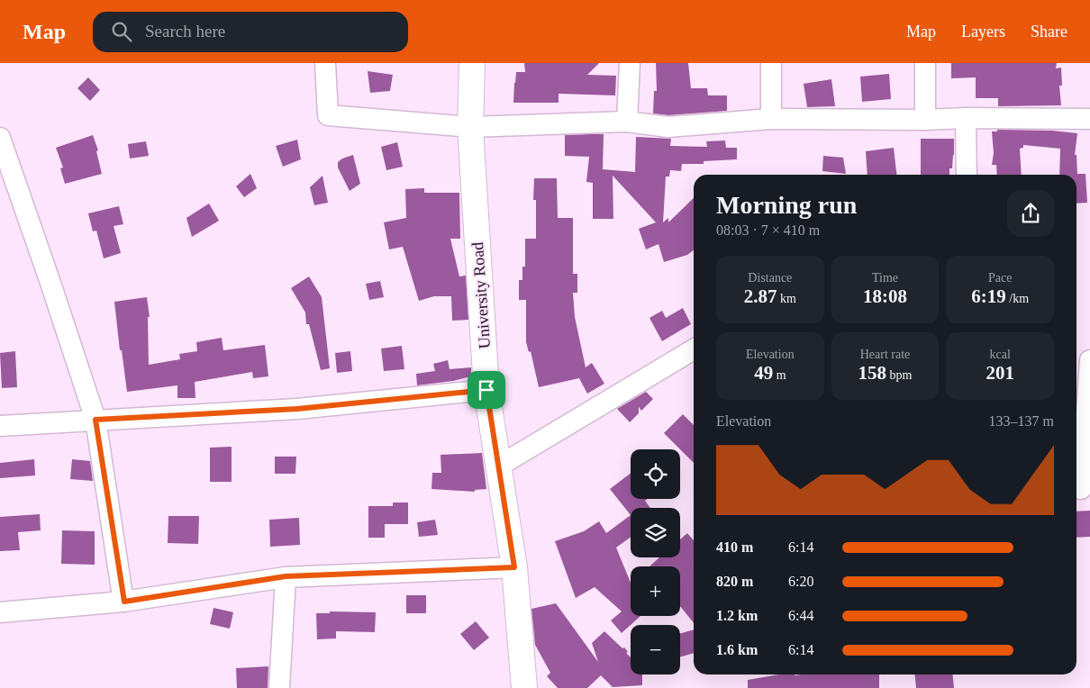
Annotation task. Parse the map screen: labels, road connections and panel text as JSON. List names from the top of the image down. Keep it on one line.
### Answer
{"streets":{"street":["University Road"]},"page":{"header":"Map","search":"Search here","nav":["Map","Layers","Share"],"heading":["Morning run","08:03 · 7 × 410 m"],"stats":[["Distance","2.87 km"],["Time","18:08"],["Pace","6:19 /km"],["Elevation","49 m"],["Heart rate","158 bpm"],["kcal","201"]],"chart":["Elevation","133–137 m"],"map_buttons":["+","−"],"list":[{"name":"410 m","note":"6:14"},{"name":"820 m","note":"6:20"},{"name":"1.2 km","note":"6:44"},{"name":"1.6 km","note":"6:14"}]}}
